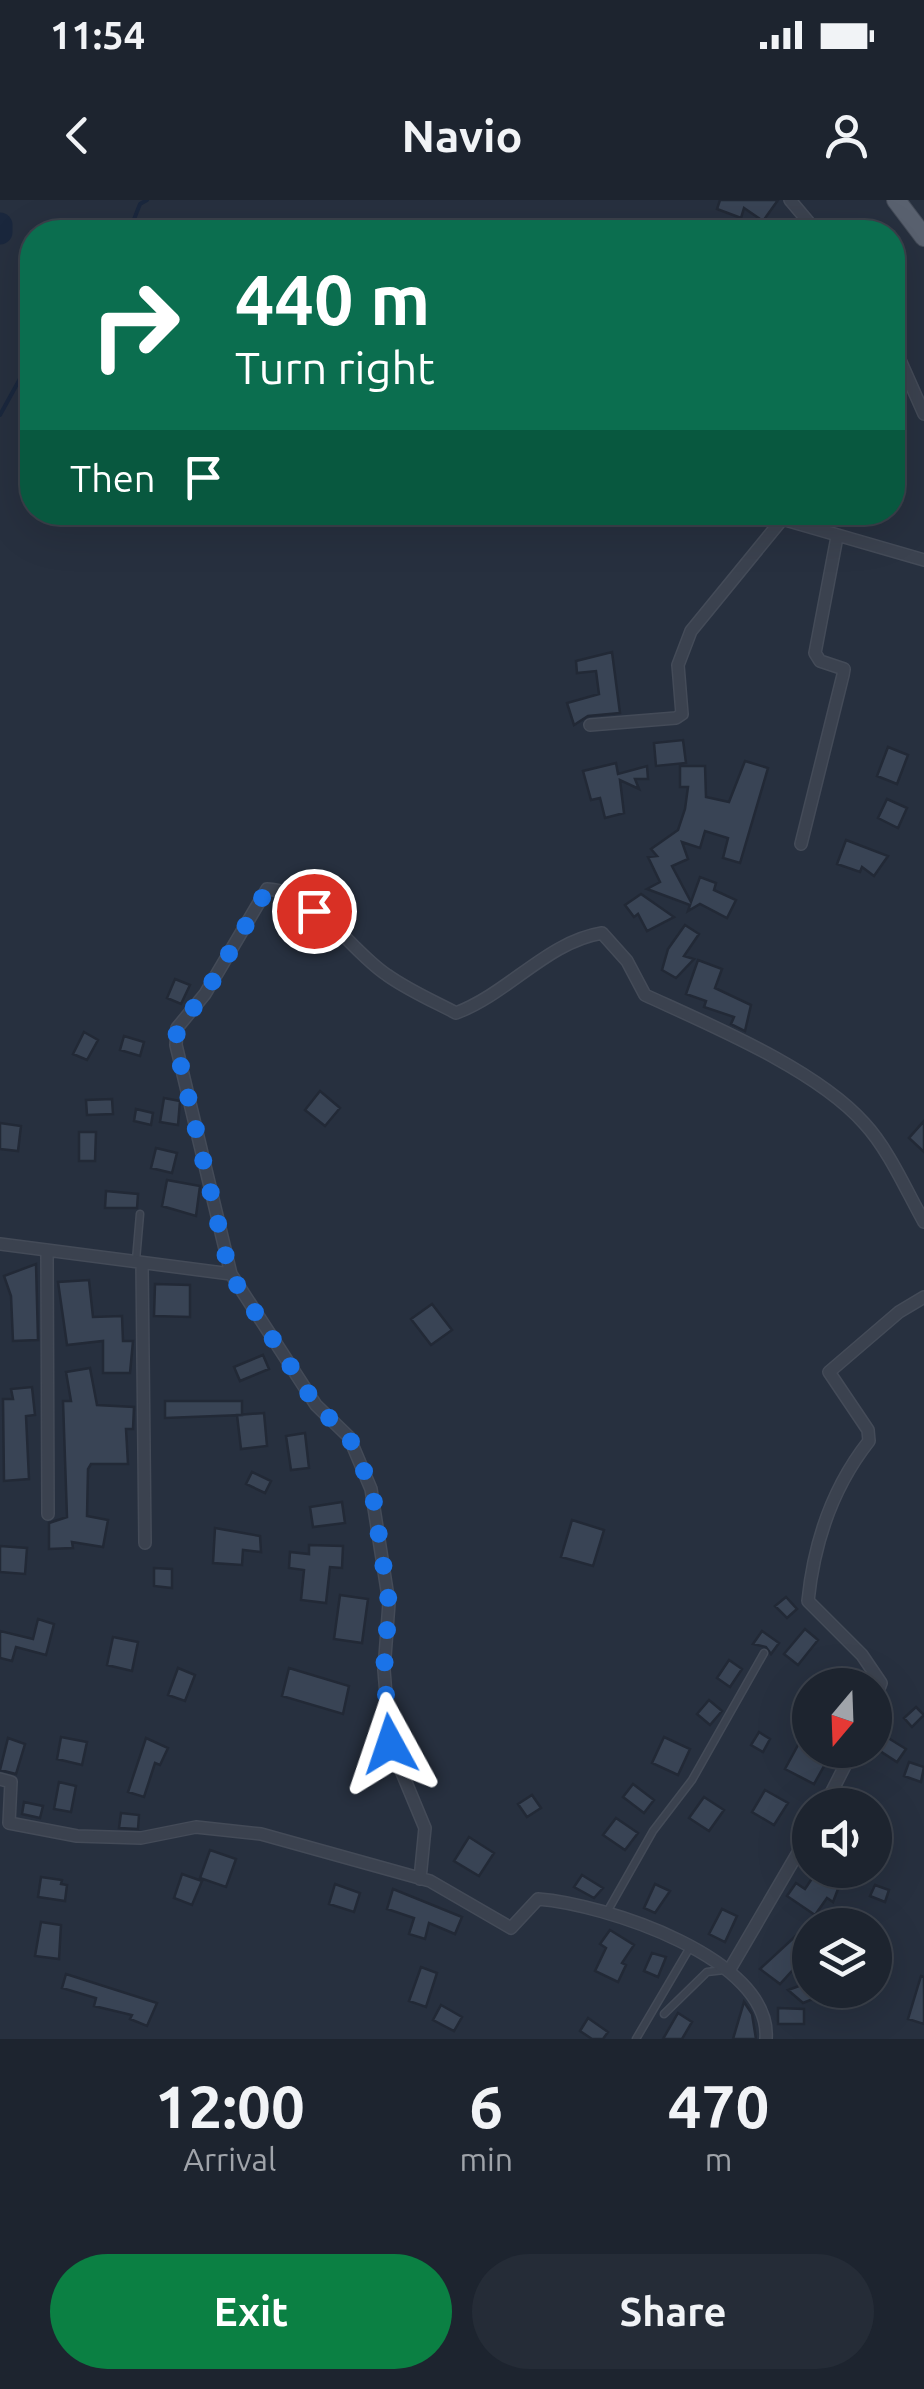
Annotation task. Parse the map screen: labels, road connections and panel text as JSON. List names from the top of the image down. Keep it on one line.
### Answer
{"north":"bottom","page":{"status":"11:54","header":"Navio","turn":["440 m","Turn right"],"then":"Then","eta":["12:00","Arrival","6","min","470","m"],"buttons":["Exit","Share"]}}
